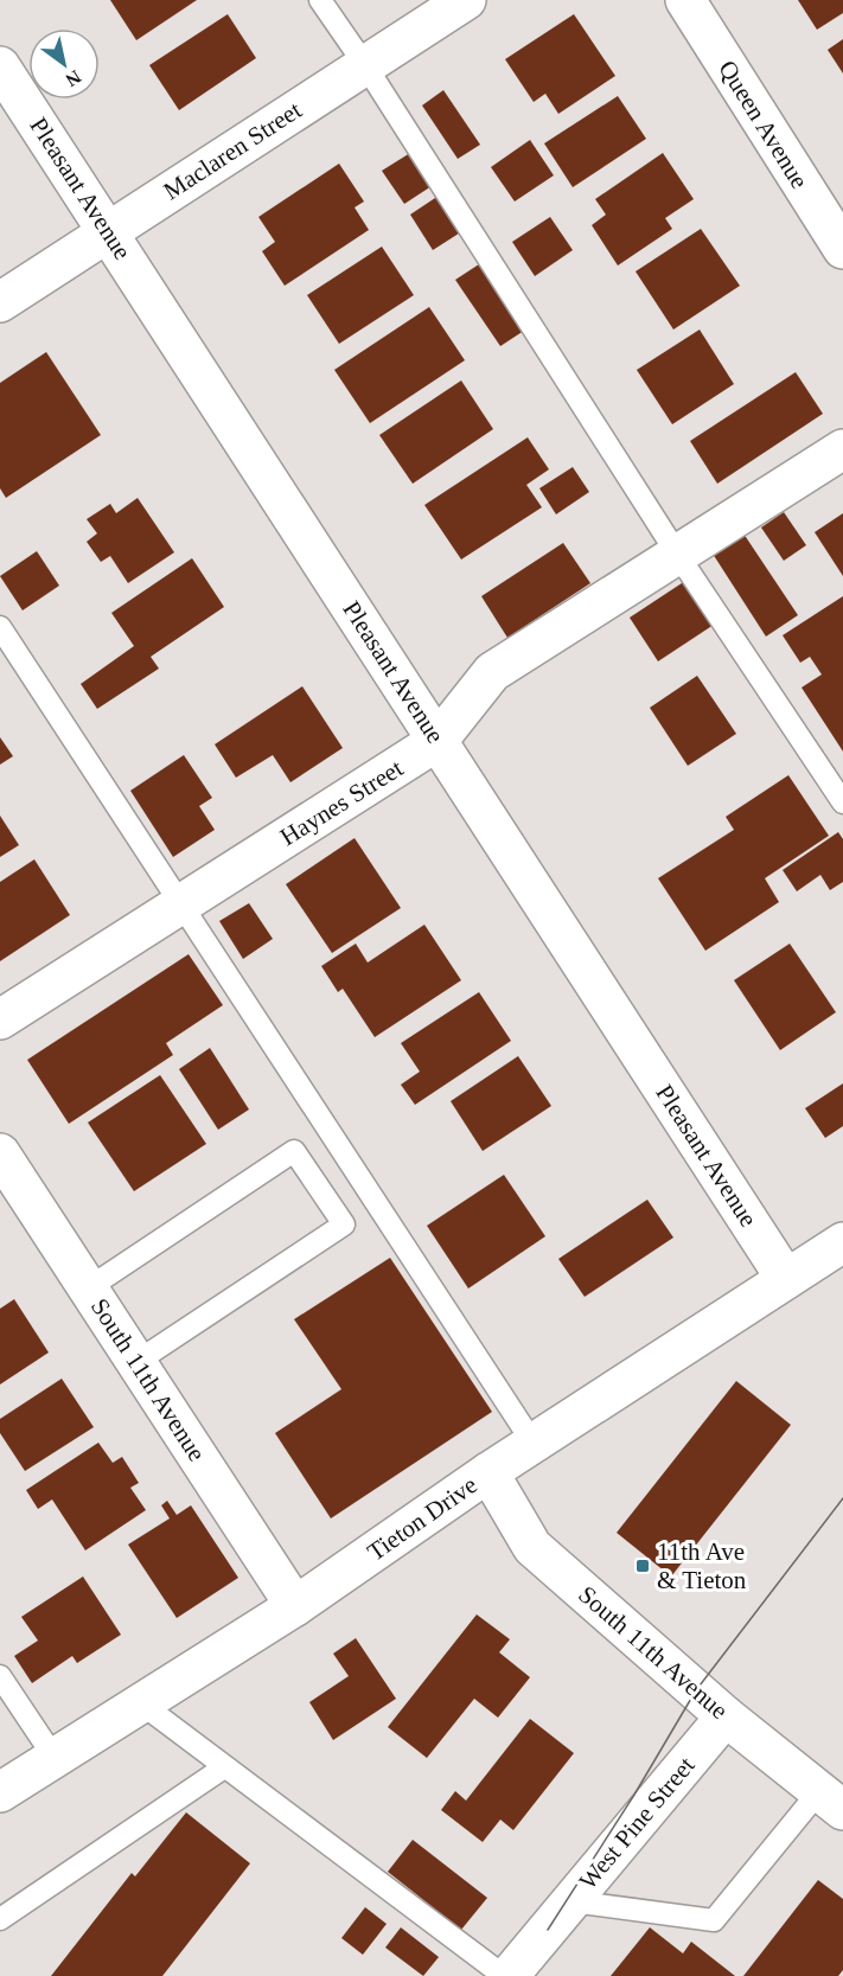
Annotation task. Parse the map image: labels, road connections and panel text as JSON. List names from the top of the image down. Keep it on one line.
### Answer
{"streets":{"street":["Queen Avenue","Maclaren Street","Pleasant Avenue","Haynes Street","South 11th Avenue","Tieton Drive","West Pine Street"]},"crossings":[["Maclaren Street","Pleasant Avenue"],["Pleasant Avenue","Haynes Street"],["Pleasant Avenue","Tieton Drive"],["South 11th Avenue","Tieton Drive"],["South 11th Avenue","West Pine Street"]],"places":{"transit":["11th Ave & Tieton"]},"north":"bottom right"}
